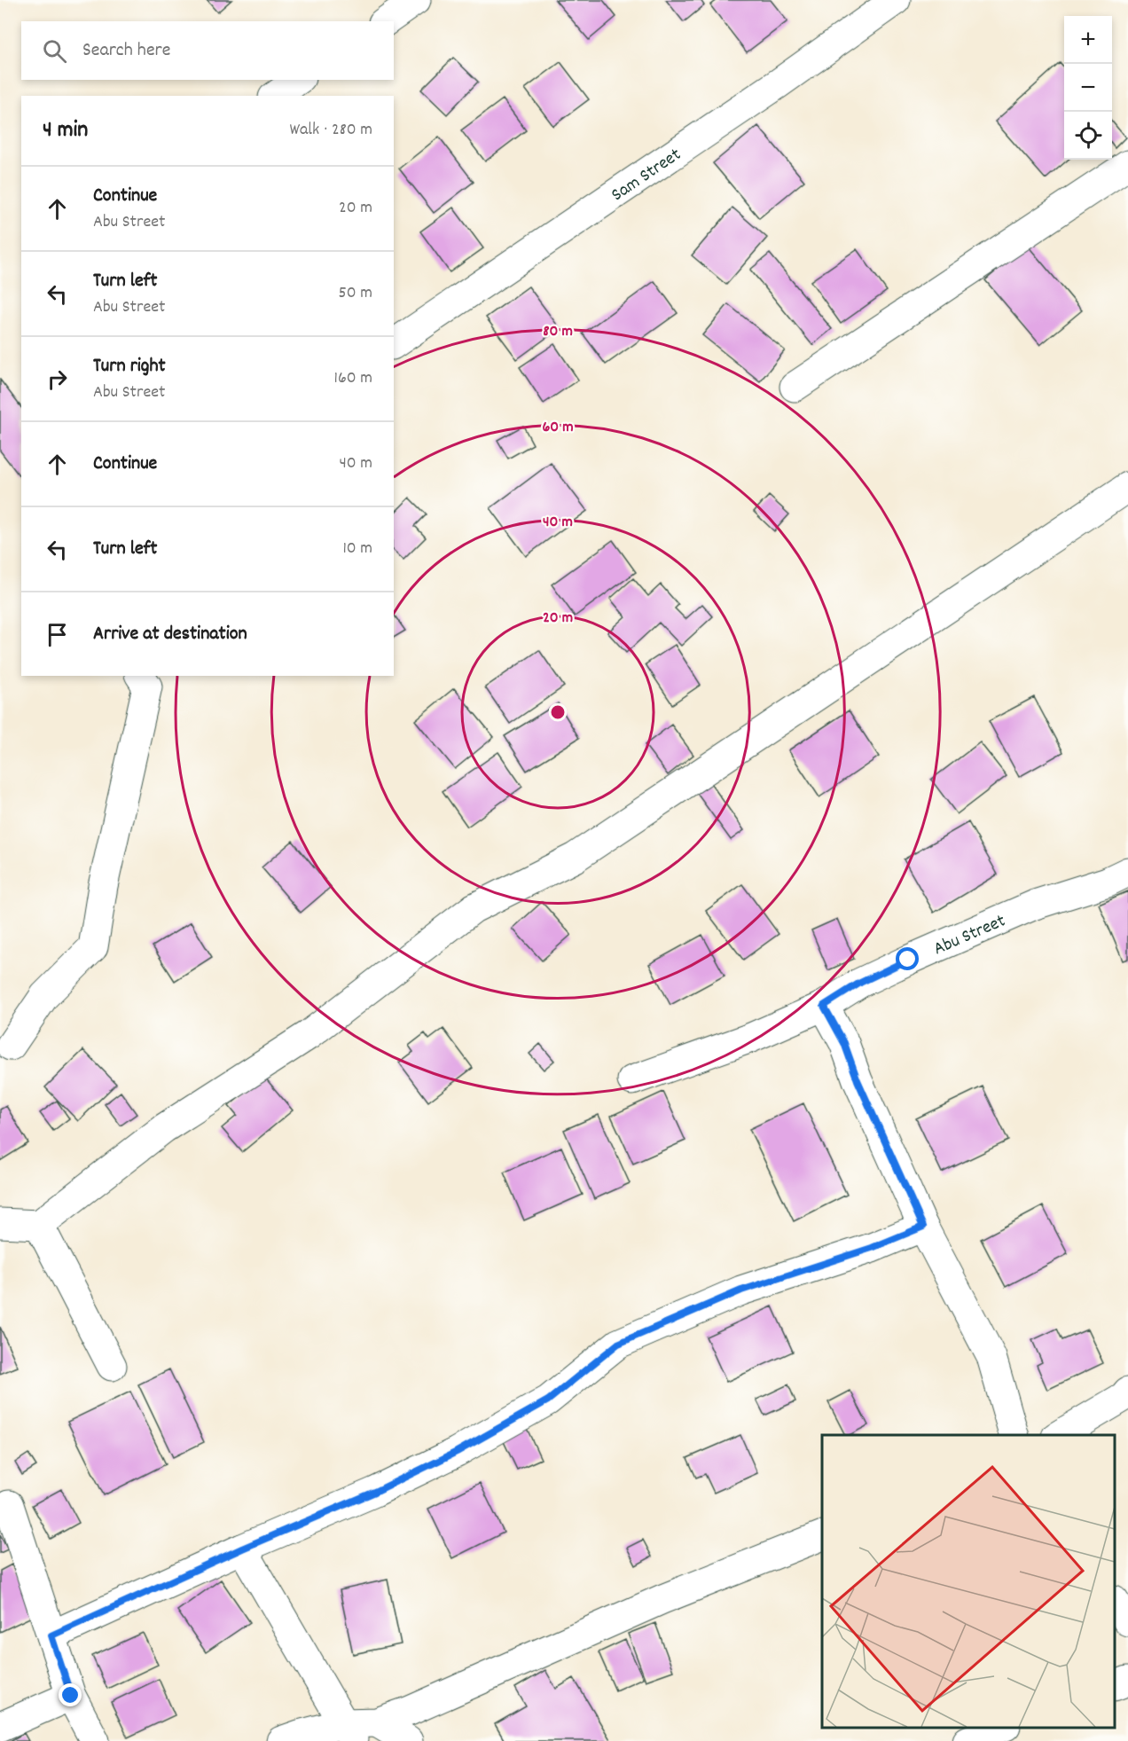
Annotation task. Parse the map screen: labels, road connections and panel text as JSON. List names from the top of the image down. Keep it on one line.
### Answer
{"streets":{"street":["Sam Street","Abu Street"]},"page":{"map_buttons":["+","−"],"search":"Search here","heading":["4 min","Walk · 280 m"],"list":[["Continue","Abu Street","20 m"],["Turn left","Abu Street","50 m"],["Turn right","Abu Street","160 m"],["Continue","40 m"],["Turn left","10 m"],"Arrive at destination"]},"rings":["80 m","60 m","40 m","20 m"]}
